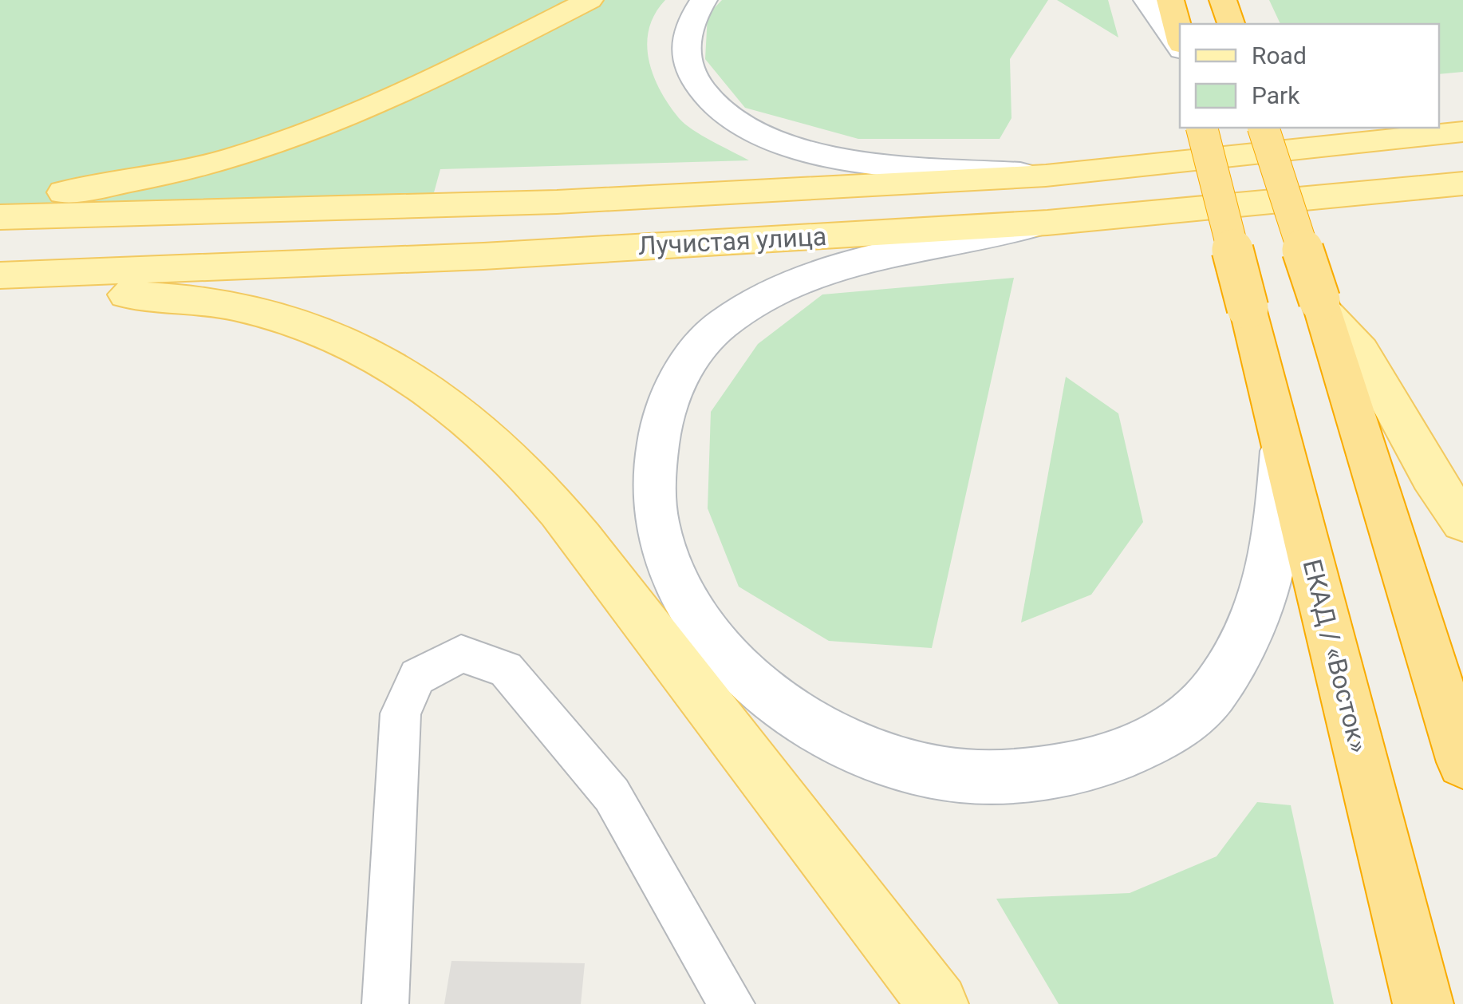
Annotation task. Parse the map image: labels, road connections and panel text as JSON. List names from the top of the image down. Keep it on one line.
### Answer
{"streets":{"highway":["ЕКАД / «Восток»"],"main road":["Лучистая улица"]},"legend":["Road","Park"]}
